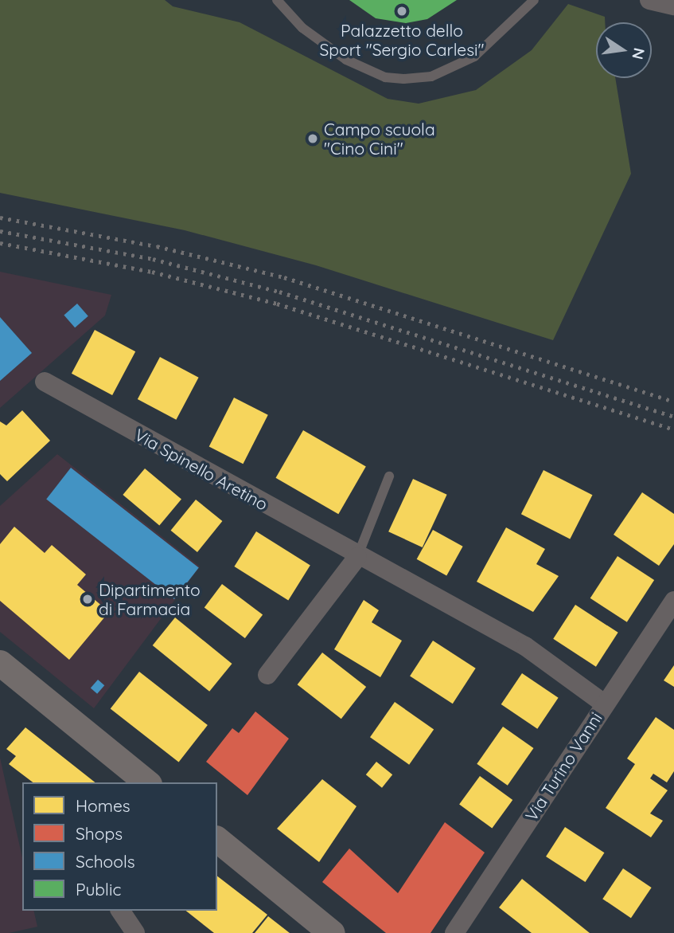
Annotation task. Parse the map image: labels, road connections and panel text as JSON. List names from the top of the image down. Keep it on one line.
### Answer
{"streets":{"street":["Via Spinello Aretino","Via Turino Vanni"]},"crossings":[["Via Spinello Aretino","Via Turino Vanni"]],"places":["Palazzetto dello Sport \"Sergio Carlesi\"","Campo scuola \"Cino Cini\"","Dipartimento di Farmacia"],"legend":["Homes","Shops","Schools","Public"],"north":"right"}
